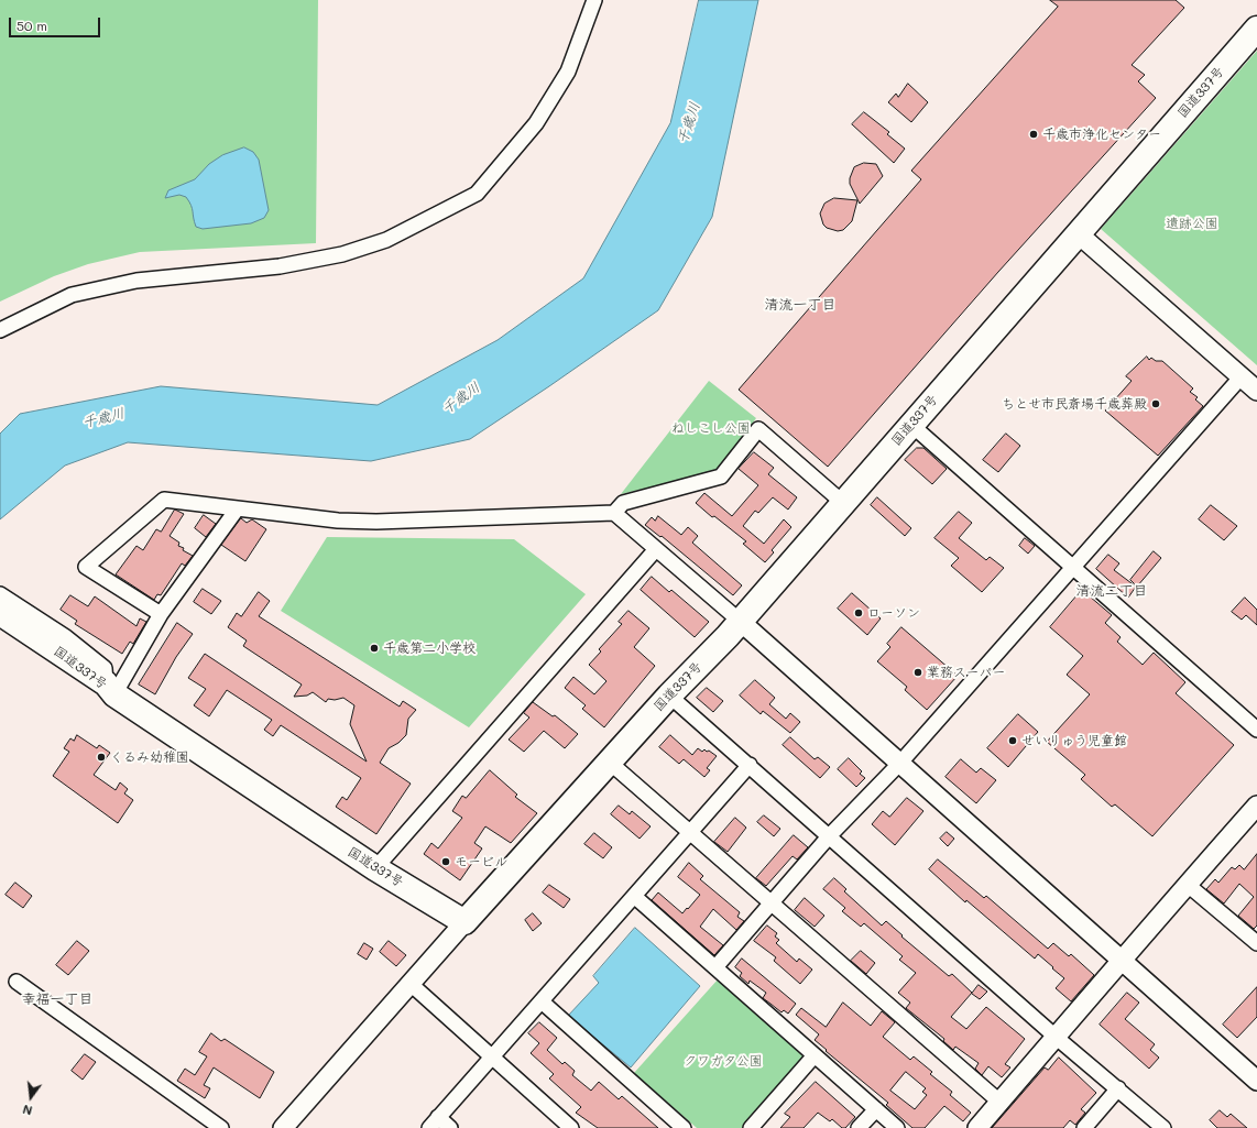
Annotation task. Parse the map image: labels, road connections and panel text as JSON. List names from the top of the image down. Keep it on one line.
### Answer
{"streets":{"highway":["国道337号"]},"districts":["清流一丁目","清流二丁目","幸福一丁目"],"water":["千歳川"],"parks":["遺跡公園","ねしこし公園","クワガタ公園"],"places":["千歳市浄化センター","ちとせ市民斎場千歳葬殿","ローソン","千歳第二小学校","業務スーパー","せいりゅう児童館","くるみ幼稚園","モービル"],"scale_bar":"50 m","north":"bottom"}
